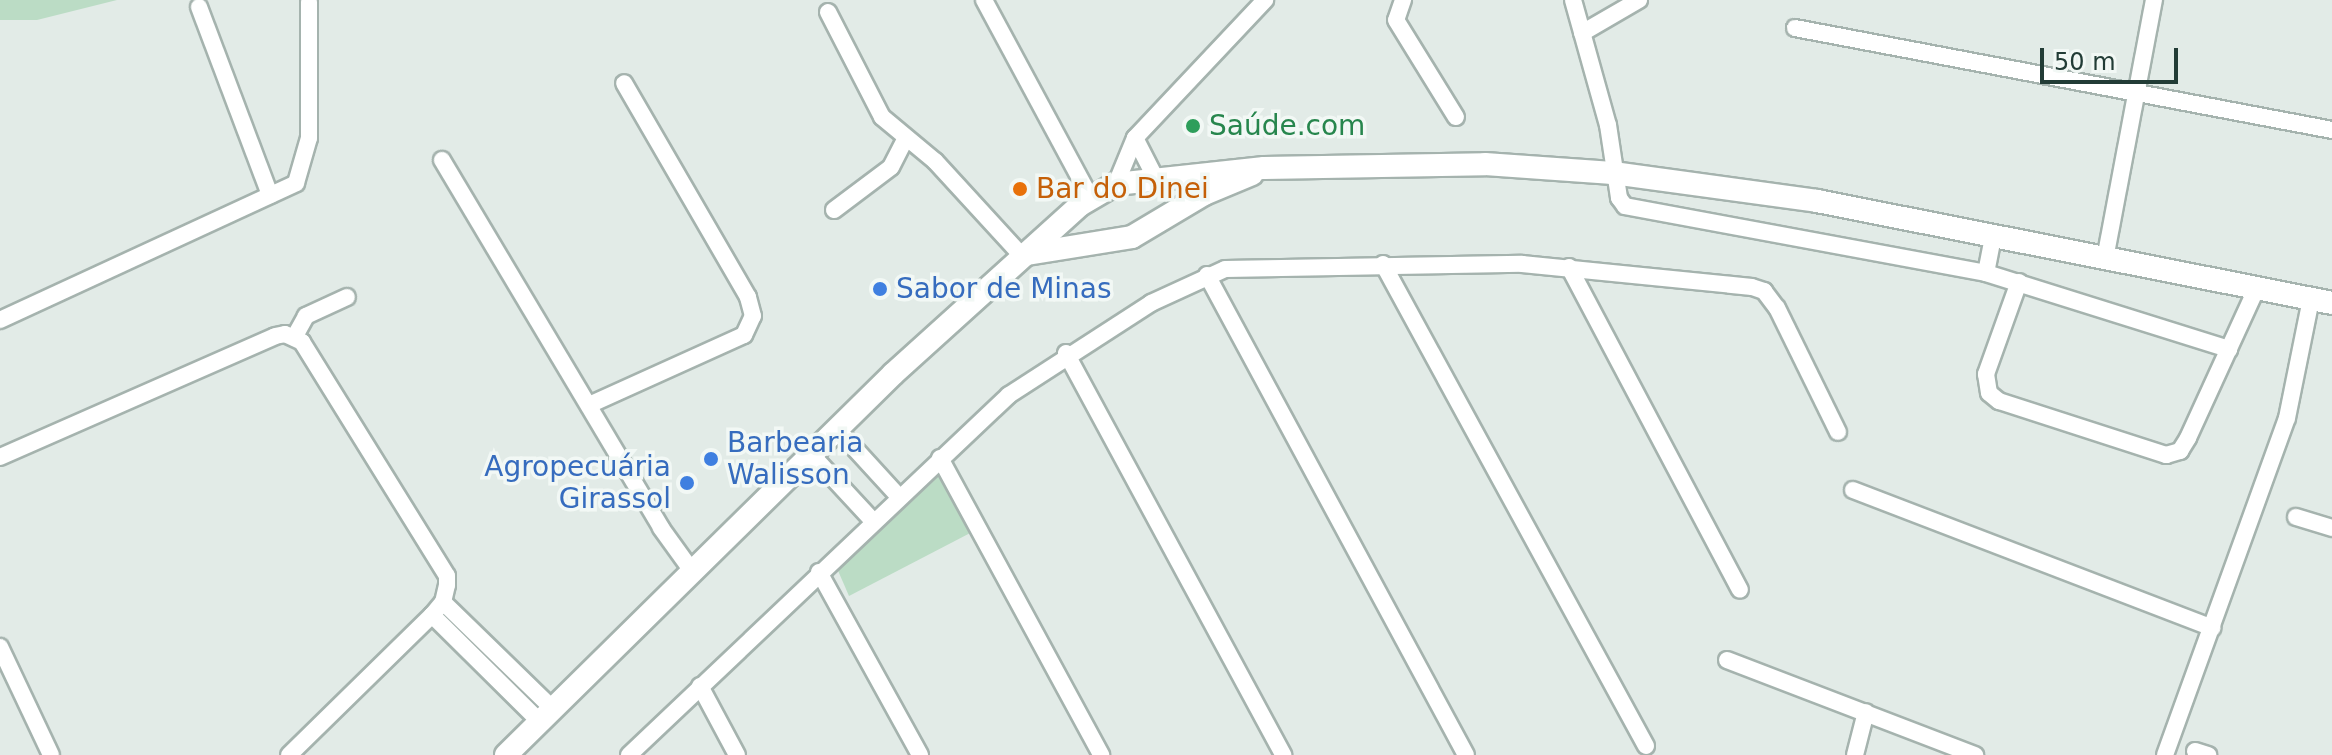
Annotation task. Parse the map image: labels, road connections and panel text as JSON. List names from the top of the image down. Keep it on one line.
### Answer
{"places":["Saúde.com","Bar do Dinei","Sabor de Minas","Barbearia Walisson","Agropecuária Girassol"],"scale_bar":"50 m"}
